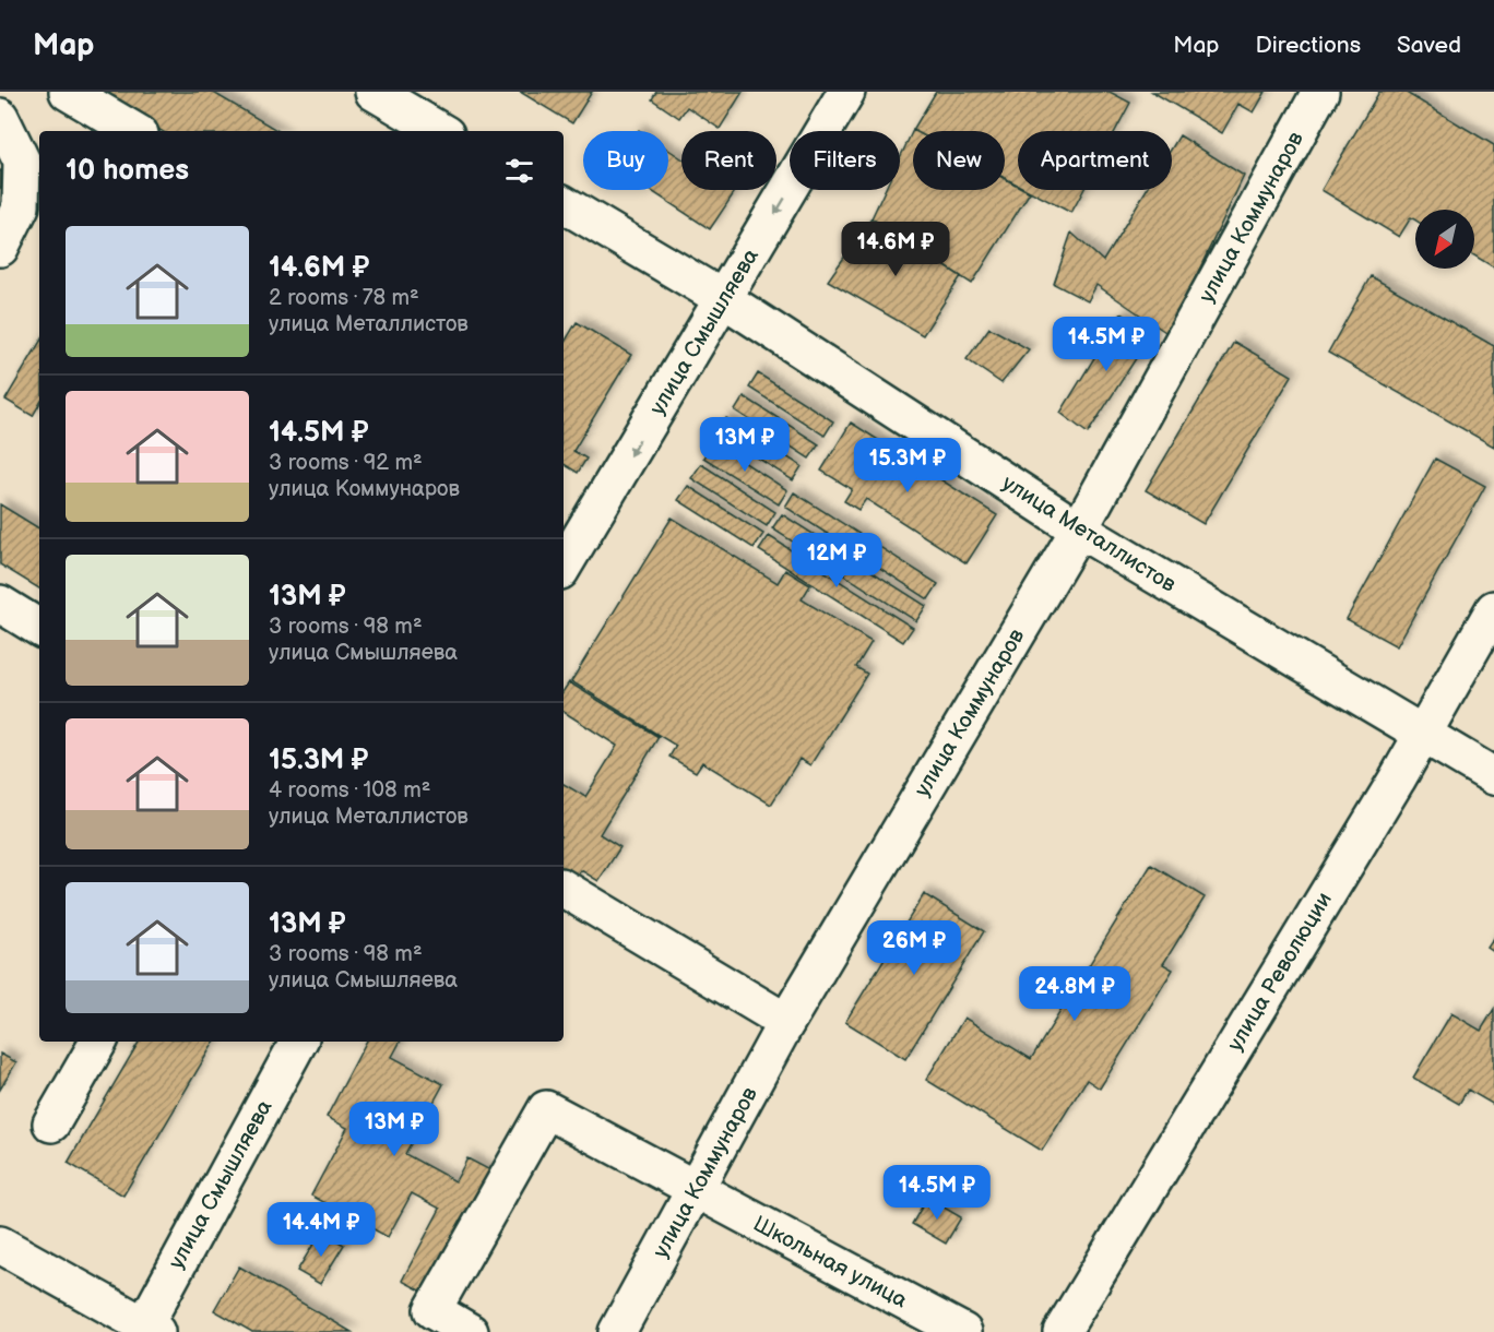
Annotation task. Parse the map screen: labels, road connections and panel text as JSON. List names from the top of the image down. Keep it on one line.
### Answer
{"streets":{"street":["улица Коммунаров","улица Смышляева","улица Металлистов","улица Революции","Школьная улица"]},"crossings":[["улица Коммунаров","улица Металлистов"],["улица Коммунаров","Школьная улица"],["улица Смышляева","улица Металлистов"],["улица Металлистов","улица Революции"]],"one_way":["улица Смышляева"],"north":"bottom left","page":{"header":"Map","nav":["Map","Directions","Saved"],"chip":["Buy","Rent","Filters","New","Apartment"],"heading":"10 homes","list":[{"name":"14.6M ₽","note":"2 rooms · 78 m² · улица Металлистов"},{"name":"14.5M ₽","note":"3 rooms · 92 m² · улица Коммунаров"},{"name":"13M ₽","note":"3 rooms · 98 m² · улица Смышляева"},{"name":"15.3M ₽","note":"4 rooms · 108 m² · улица Металлистов"},{"name":"13M ₽","note":"3 rooms · 98 m² · улица Смышляева"}],"price":["14.6M ₽","14.5M ₽","13M ₽","15.3M ₽","12M ₽","26M ₽","24.8M ₽","13M ₽","14.5M ₽","14.4M ₽"]}}
